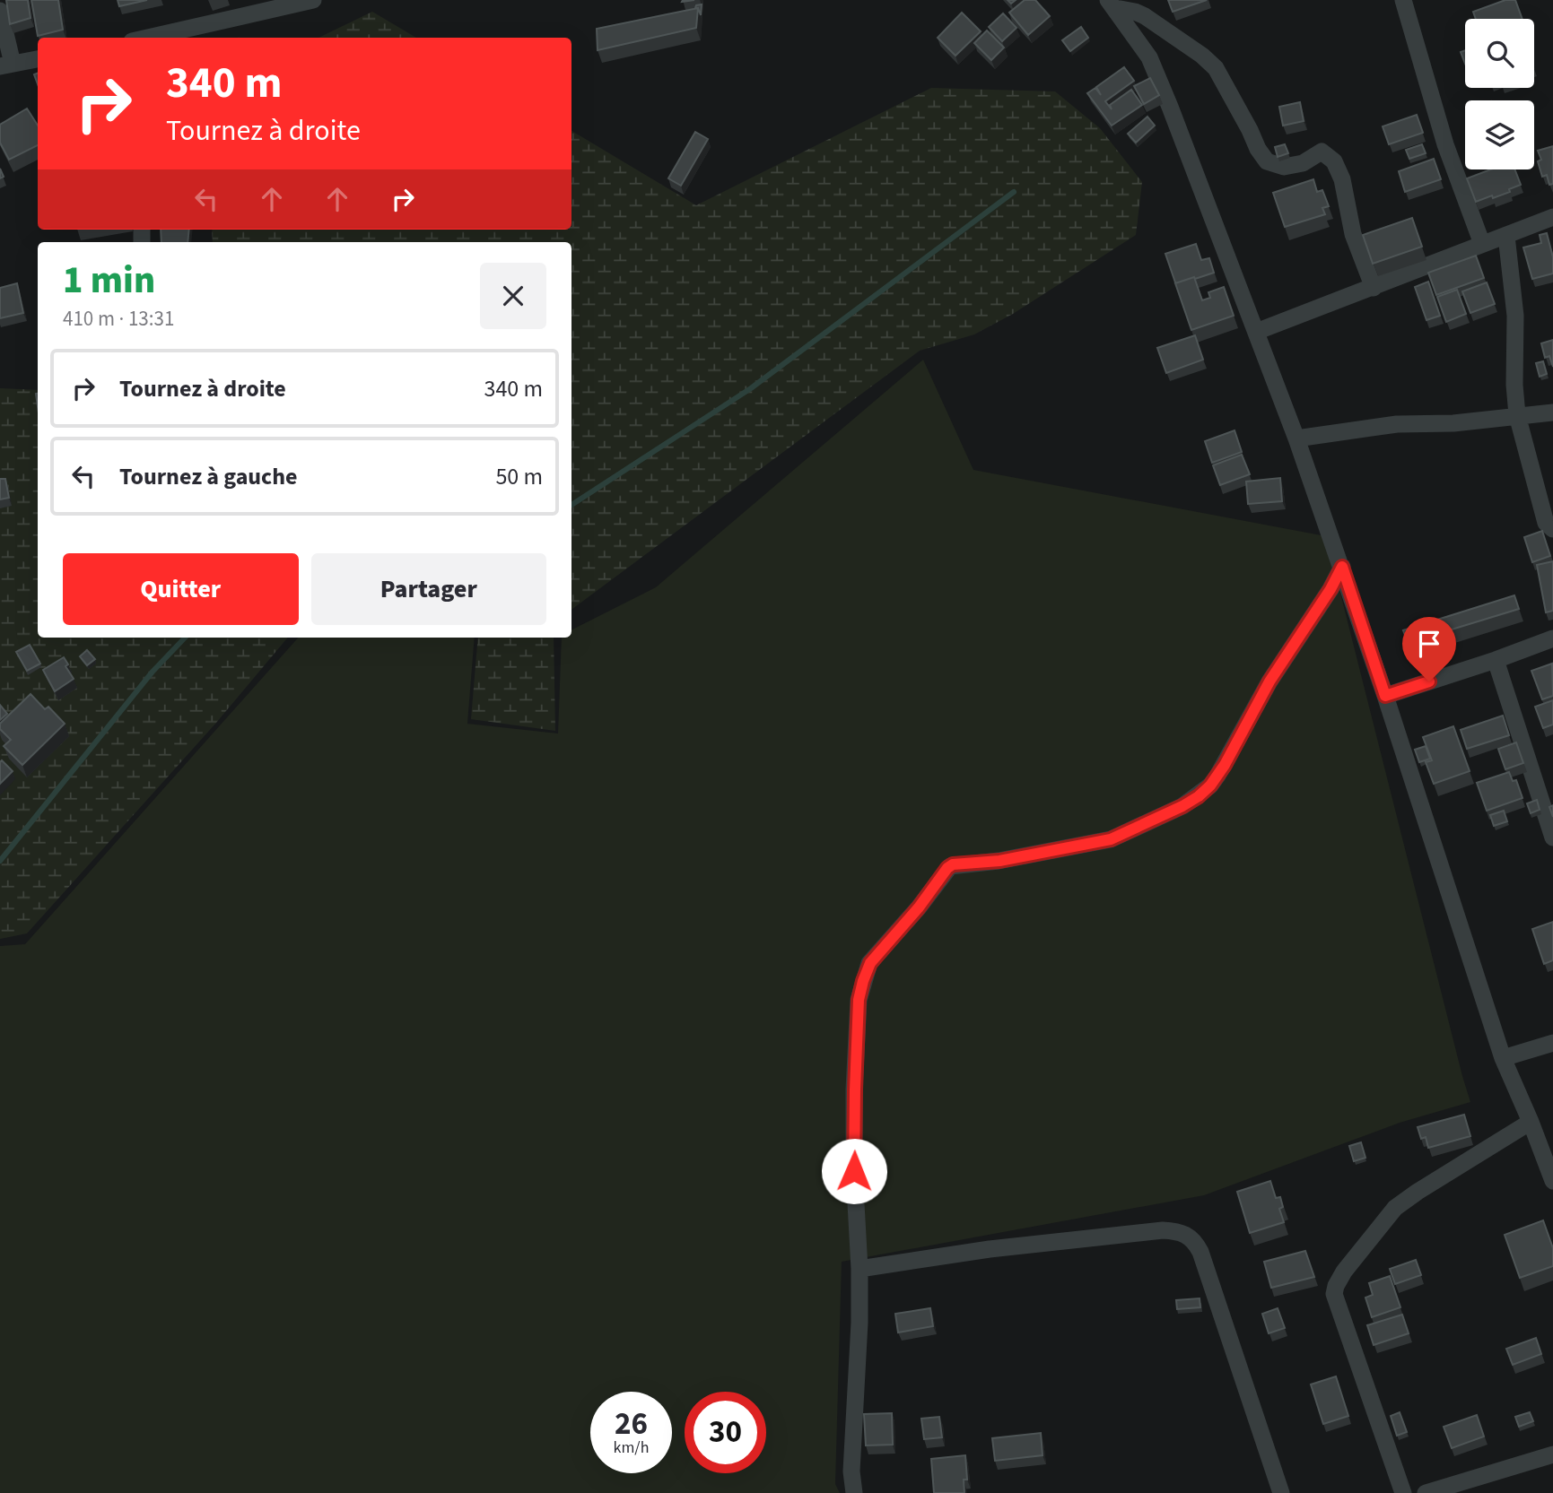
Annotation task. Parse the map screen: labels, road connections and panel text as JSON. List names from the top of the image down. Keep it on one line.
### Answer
{"page":{"turn":["340 m","Tournez à droite"],"heading":["1 min","410 m · 13:31"],"list":[{"name":"Tournez à droite","value":"340 m"},{"name":"Tournez à gauche","value":"50 m"}],"buttons":["Quitter","Partager"],"speed":"26 km/h","limit":"30"}}
